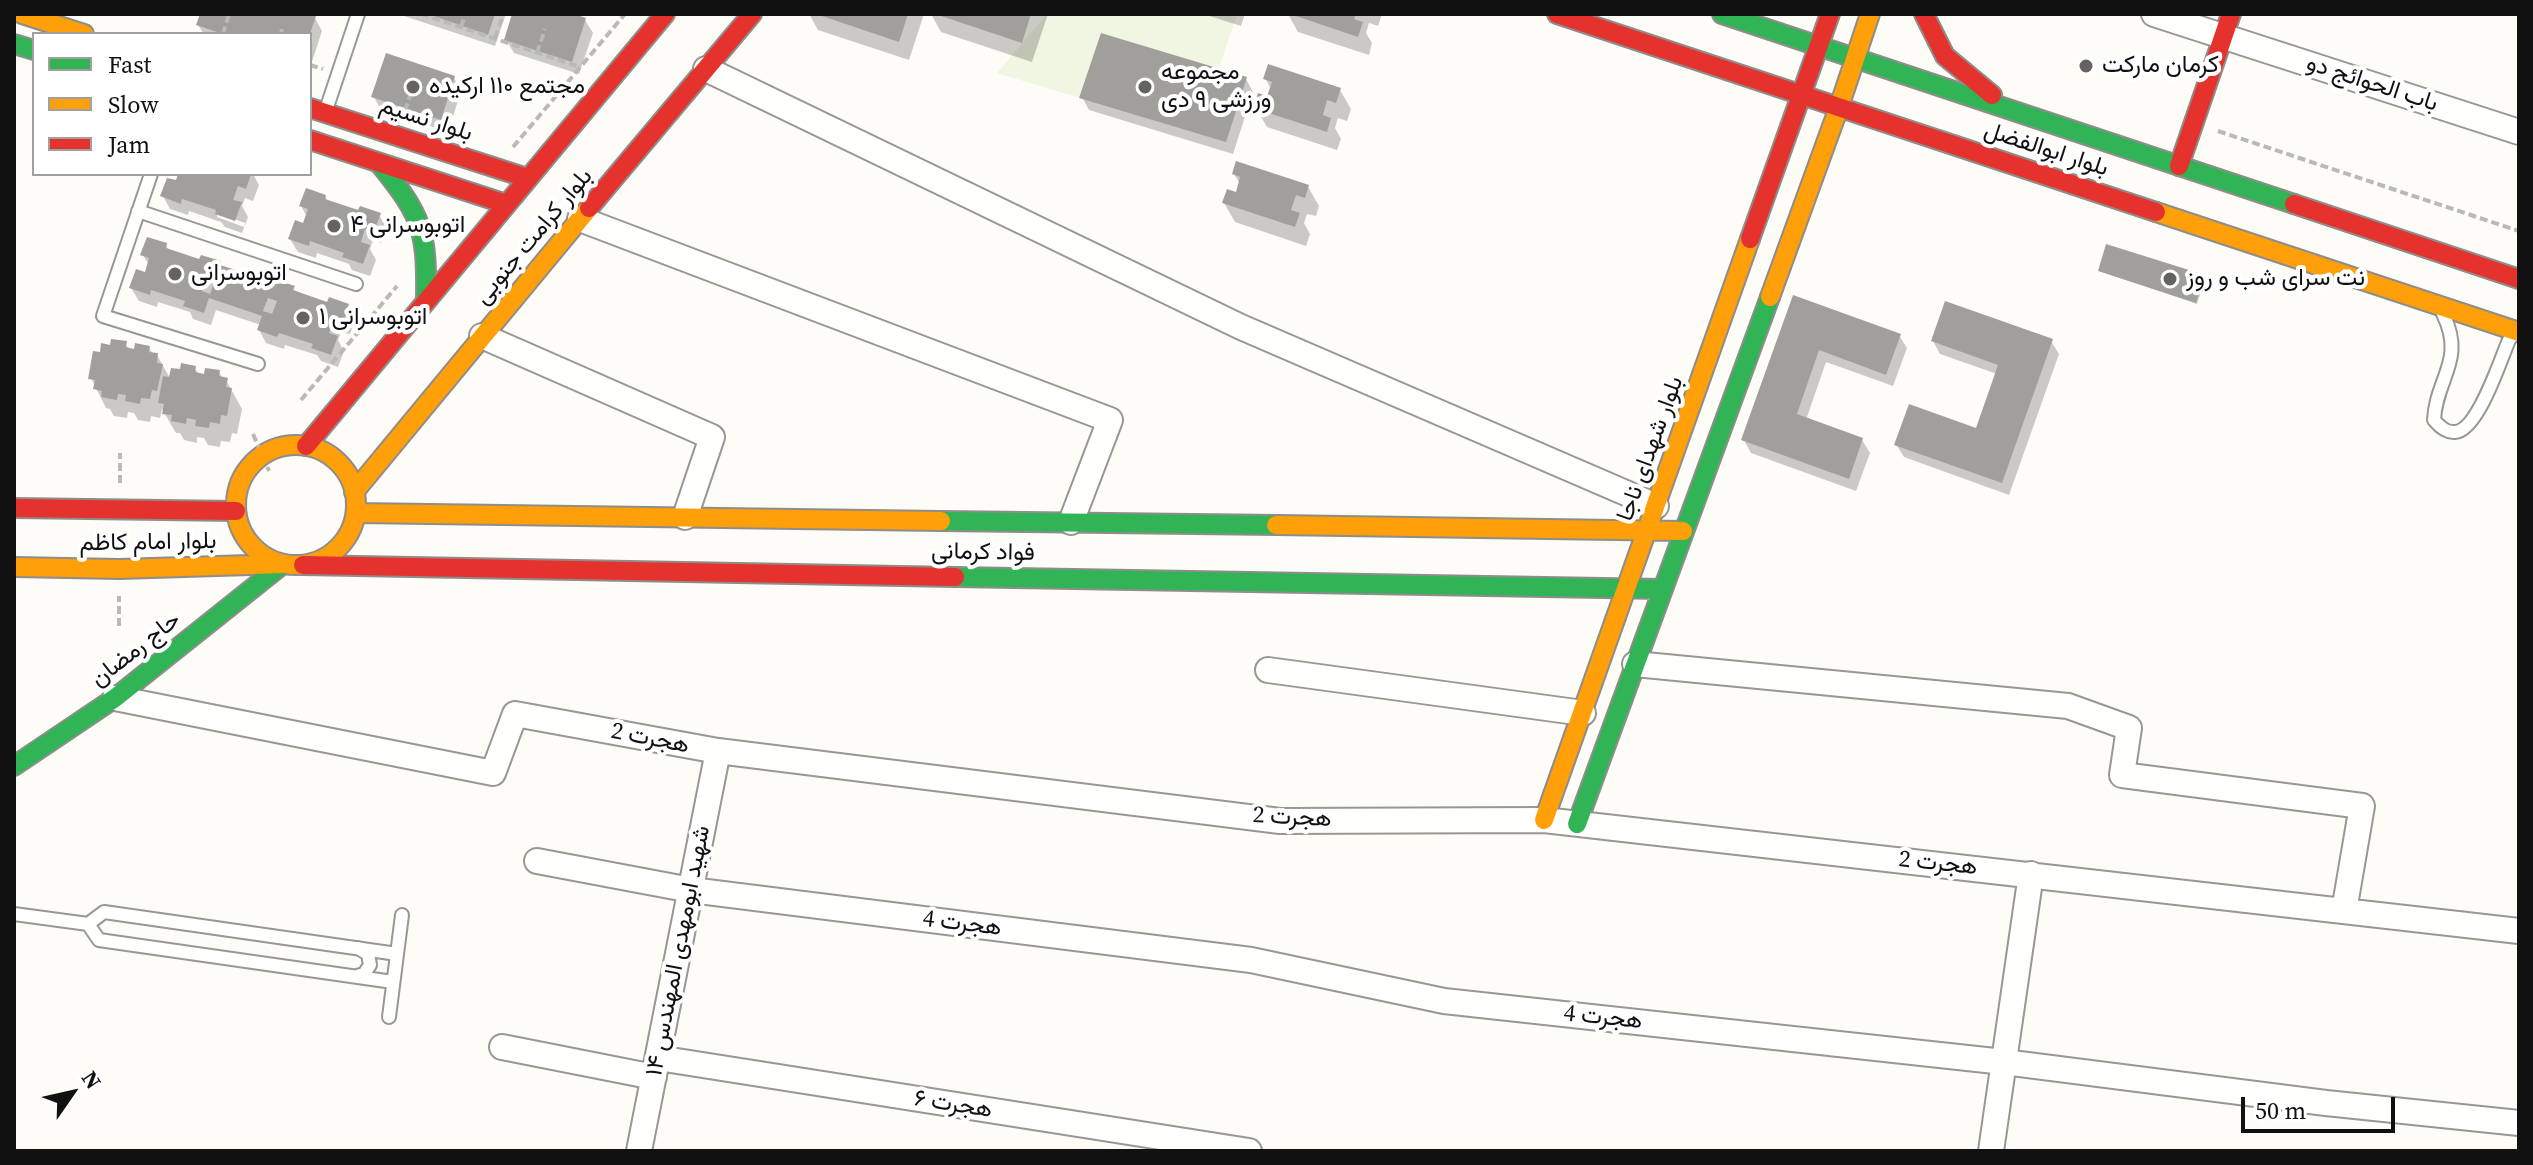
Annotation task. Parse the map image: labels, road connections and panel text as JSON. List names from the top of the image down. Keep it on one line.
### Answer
{"streets":{"street":["باب الحوائج دو","بلوار نسیم","بلوار ابوالفضل","بلوار کرامت جنوبی","بلوار شهدای ناجا","بلوار امام کاظم","فواد کرمانی","حاج رمضان","هجرت 2","هجرت 4","شهید ابومهدی المهندس ۱۴","هجرت ۶"]},"crossings":[["بلوار نسیم","بلوار کرامت جنوبی"],["بلوار ابوالفضل","بلوار شهدای ناجا"],["بلوار کرامت جنوبی","بلوار امام کاظم"],["بلوار کرامت جنوبی","فواد کرمانی"],["بلوار کرامت جنوبی","حاج رمضان"],["بلوار شهدای ناجا","فواد کرمانی"],["بلوار شهدای ناجا","هجرت 2"],["بلوار امام کاظم","فواد کرمانی"],["بلوار امام کاظم","حاج رمضان"],["فواد کرمانی","حاج رمضان"],["حاج رمضان","هجرت 2"],["هجرت 2","شهید ابومهدی المهندس ۱۴"],["هجرت 4","شهید ابومهدی المهندس ۱۴"],["شهید ابومهدی المهندس ۱۴","هجرت ۶"]],"places":["کرمان مارکت","مجتمع ۱۱۰ ارکیده","مجموعه ورزشی ۹ دی","اتوبوسرانی ۴","اتوبوسرانی","نت سرای شب و روز","اتوبوسرانی ۱"],"legend":["Fast","Slow","Jam"],"scale_bar":"50 m","north":"top right"}
